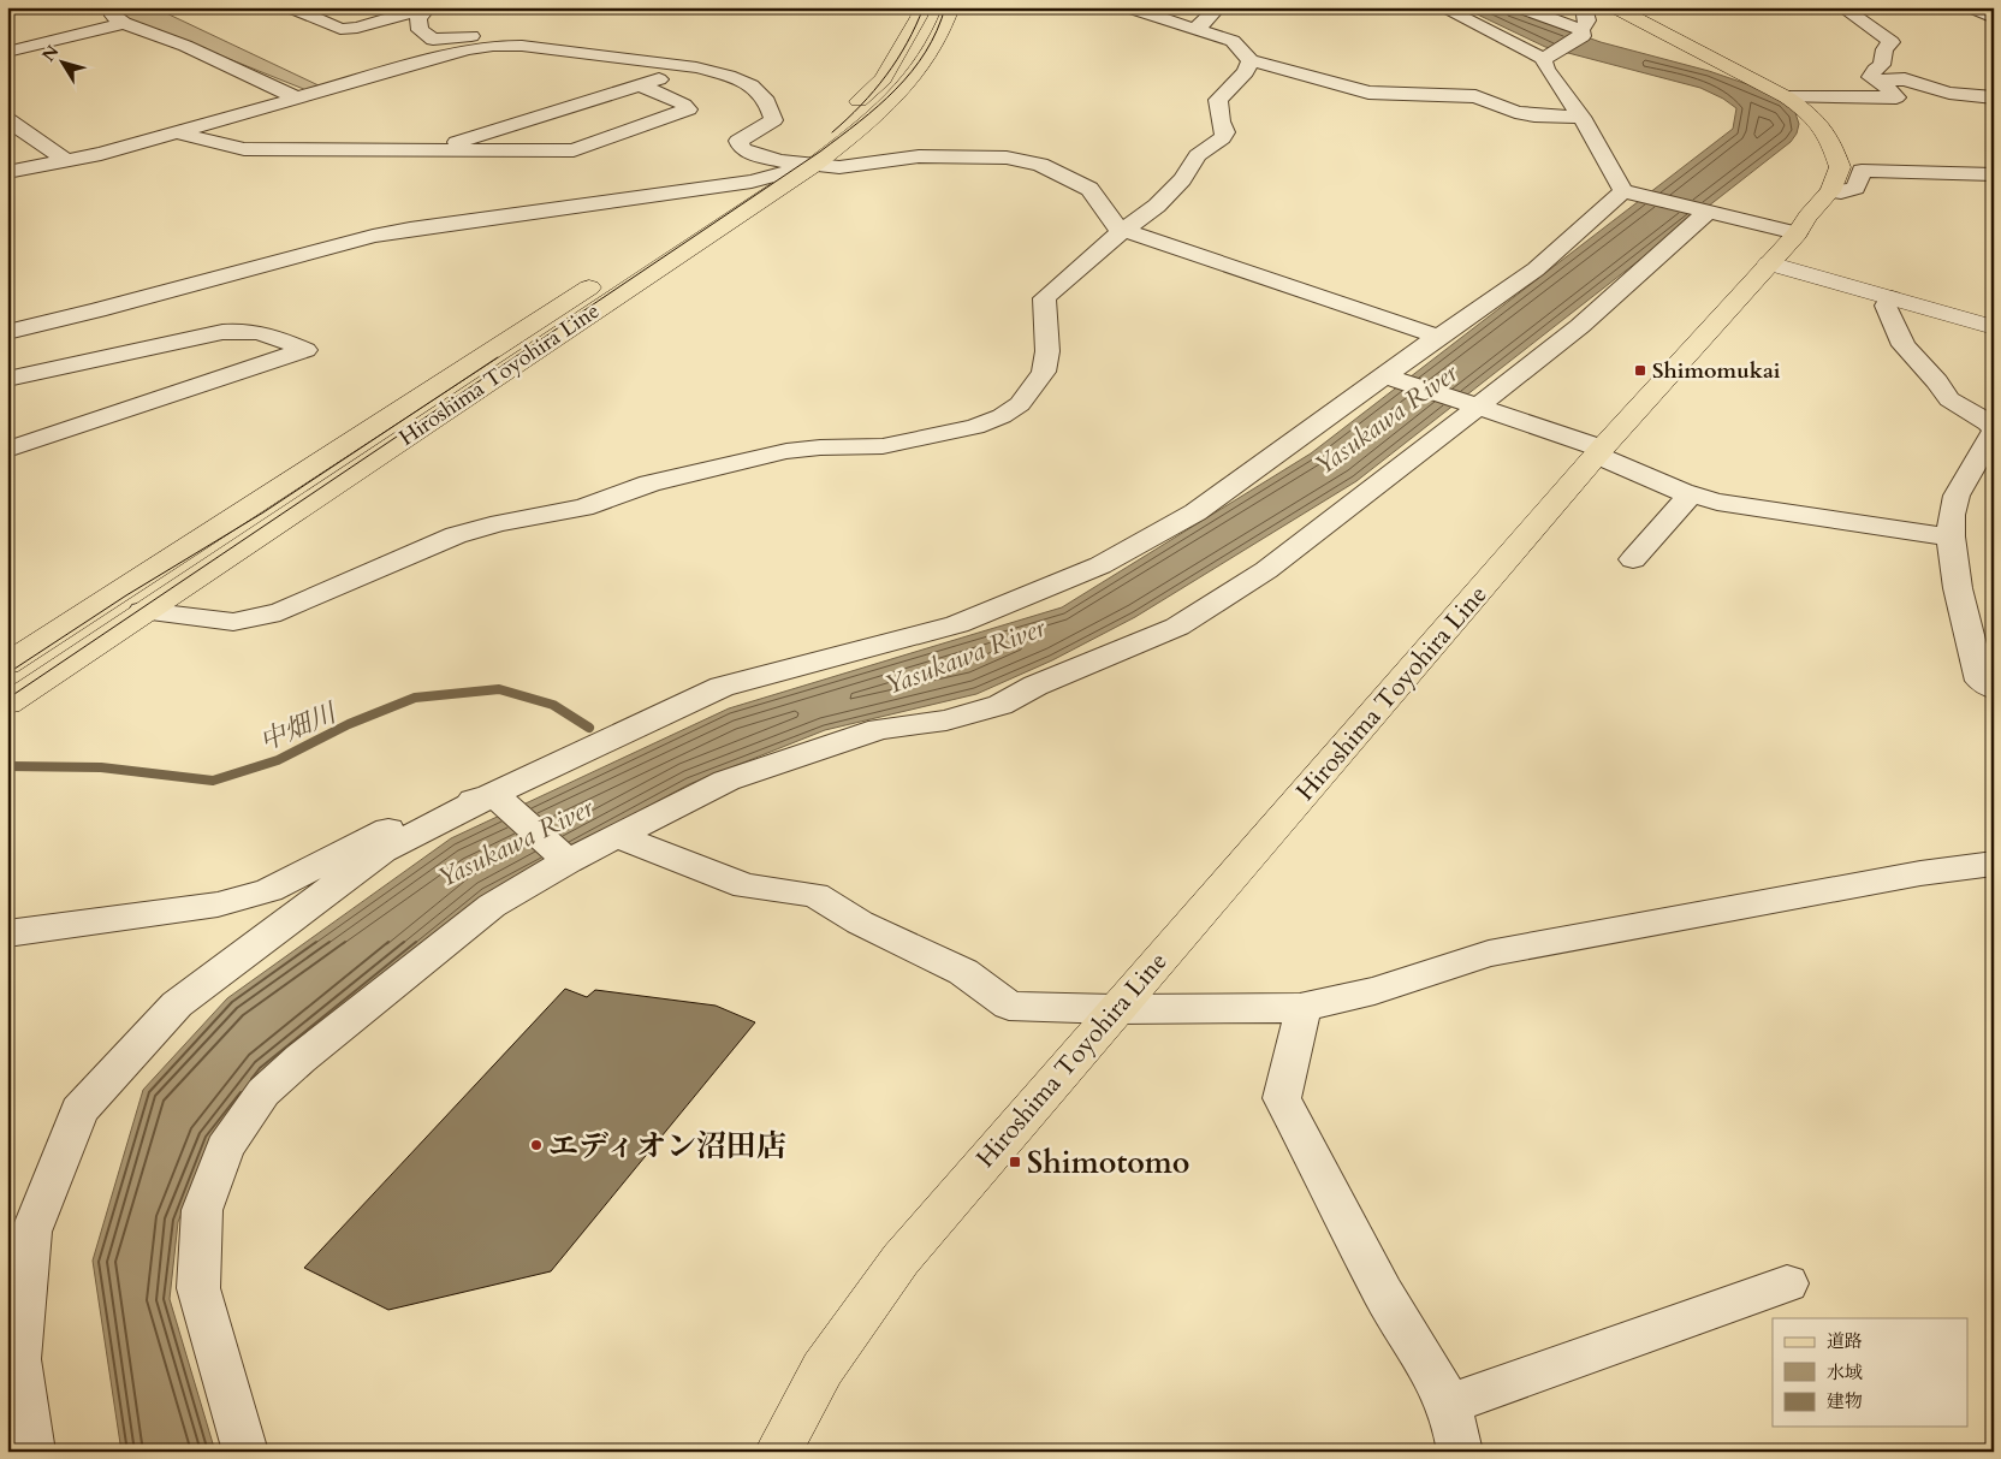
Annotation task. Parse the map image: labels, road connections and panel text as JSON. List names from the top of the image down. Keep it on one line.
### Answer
{"streets":{"main road":["Hiroshima Toyohira Line"]},"water":["Yasukawa River","中畑川"],"places":{"transit":["Shimomukai","Shimotomo"],"other":["エディオン沼田店"]},"legend":["道路","水域","建物"],"north":"top left"}
